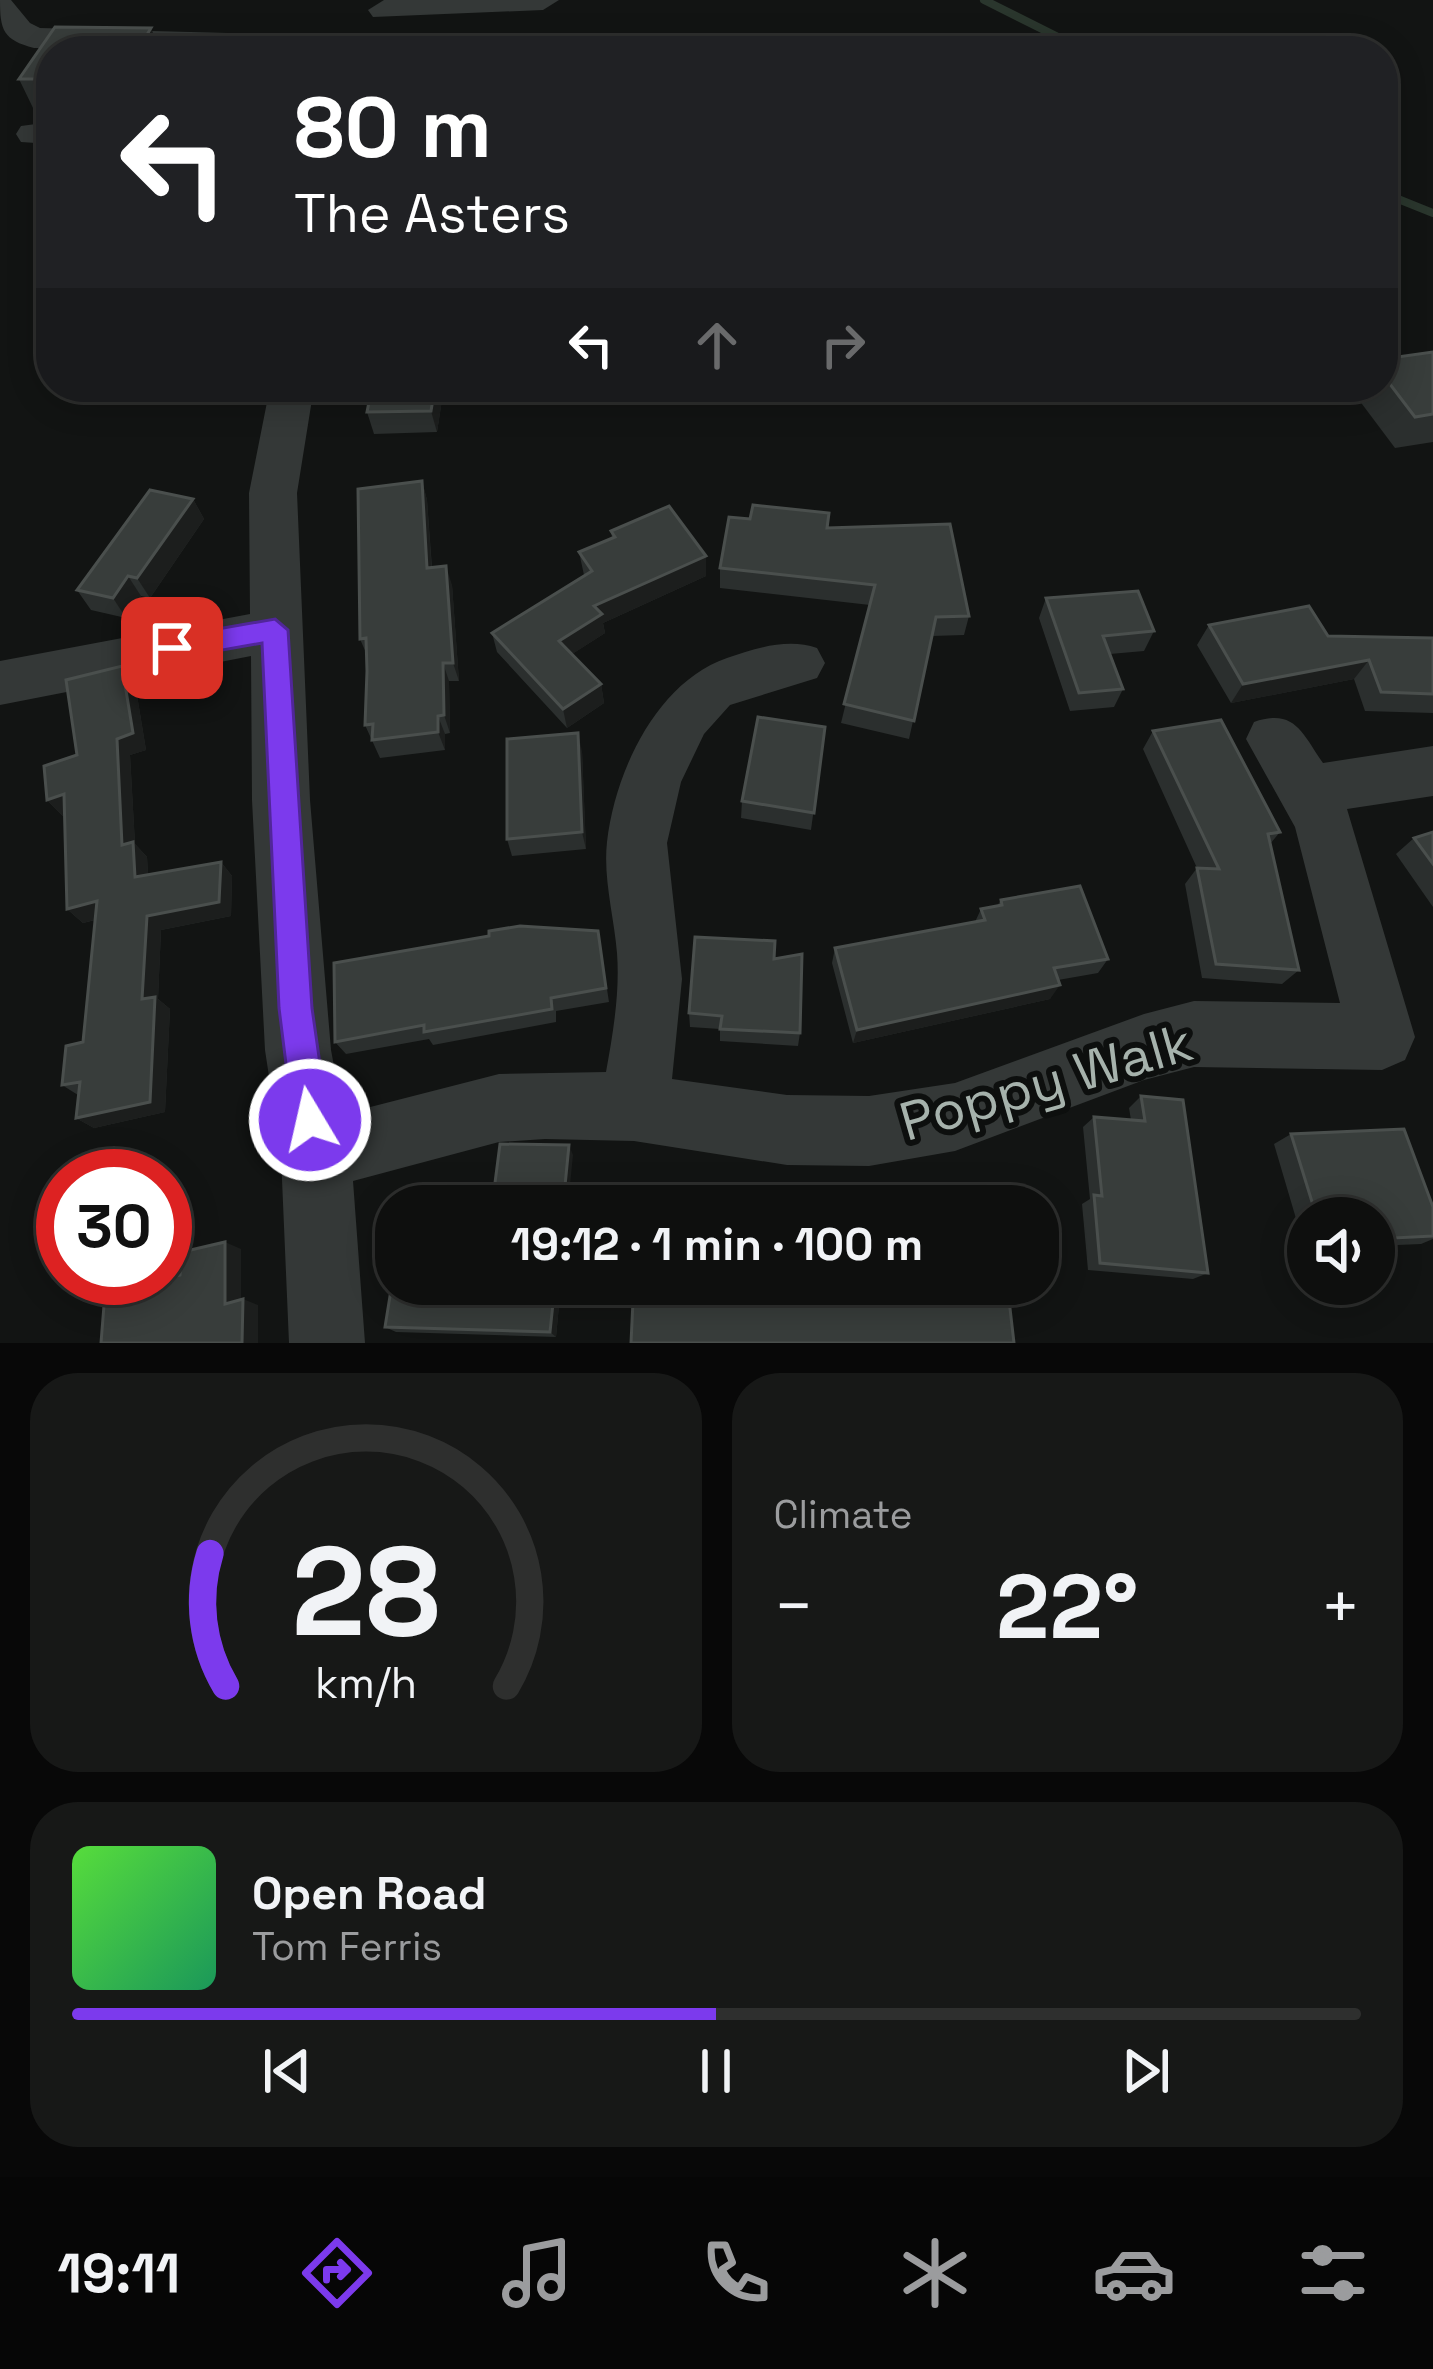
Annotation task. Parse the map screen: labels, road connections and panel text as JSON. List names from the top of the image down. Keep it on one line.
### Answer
{"streets":{"street":["Poppy Walk"]},"page":{"turn":["80 m","The Asters"],"limit":"30","trip":"19:12 · 1 min · 100 m","tile":"Climate","heat":["−","22°","+"],"song":["Open Road","Tom Ferris"],"tabs":"19:11","gauge":["28","km/h"]}}
